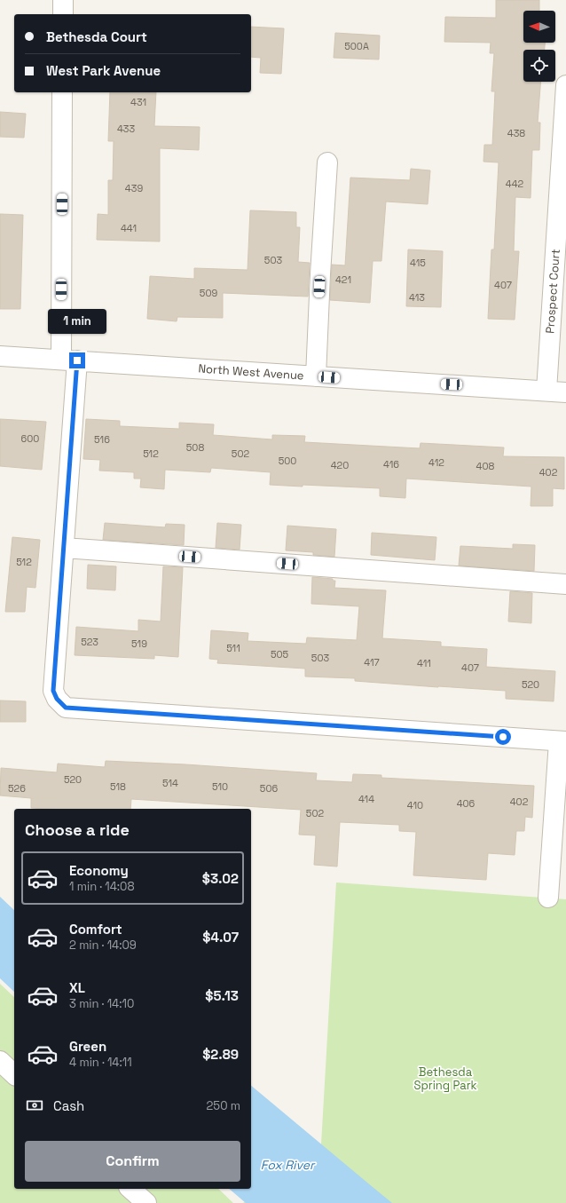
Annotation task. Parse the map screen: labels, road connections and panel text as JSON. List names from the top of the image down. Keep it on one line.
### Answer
{"streets":{"street":["Prospect Court","North West Avenue"]},"crossings":[["Prospect Court","North West Avenue"]],"water":["Fox River"],"parks":["Bethesda Spring Park"],"house_numbers":["500A","431","433","438","442","439","441","503","415","421","407","509","413","600","516","508","512","502","500","412","416","420","408","402","512","523","519","511","505","503","417","411","407","520","520","514","518","510","526","506","414","402","406","410","502"],"north":"left","page":{"banner":["Bethesda Court","West Park Avenue"],"bubble":"1 min","heading":"Choose a ride","list":[{"name":"Economy","note":"1 min · 14:08","value":"$3.02"},{"name":"Comfort","note":"2 min · 14:09","value":"$4.07"},{"name":"XL","note":"3 min · 14:10","value":"$5.13"},{"name":"Green","note":"4 min · 14:11","value":"$2.89"}],"pay":["Cash","250 m"],"buttons":"Confirm"}}
